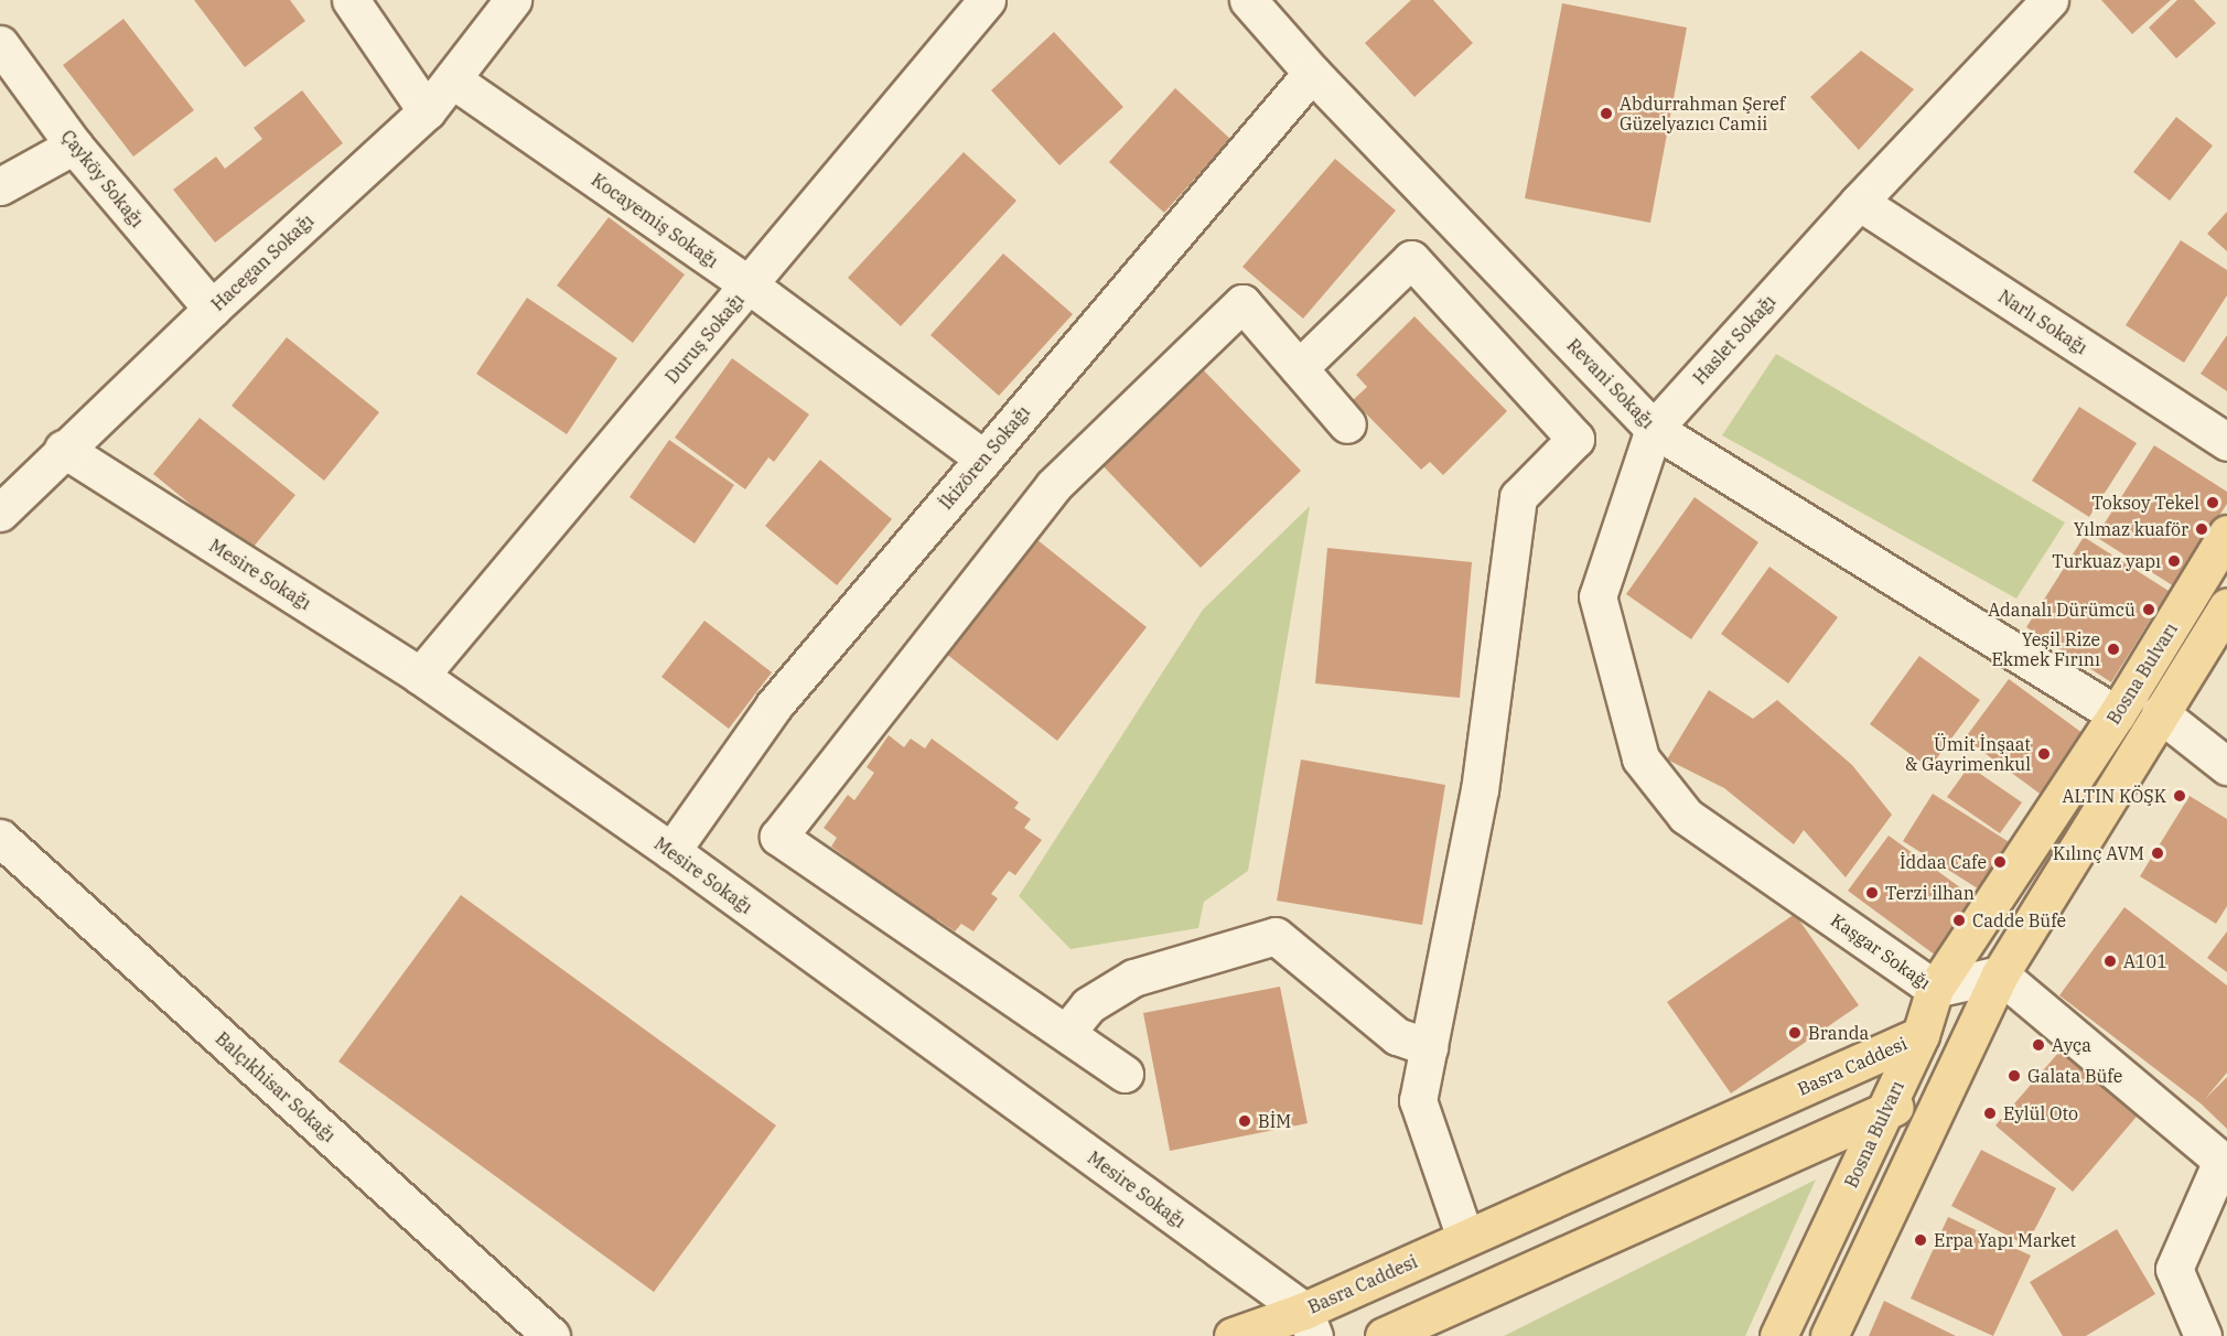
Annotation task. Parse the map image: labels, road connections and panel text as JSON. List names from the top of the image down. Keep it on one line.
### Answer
{"streets":{"main road":["Bosna Bulvarı","Basra Caddesi"],"street":["Çayköy Sokağı","Kocayemiş Sokağı","Hacegan Sokağı","Narlı Sokağı","Duruş Sokağı","Haslet Sokağı","Revani Sokağı","İkizören Sokağı","Mesire Sokağı","Kaşgar Sokağı","Balçıkhisar Sokağı"]},"crossings":[["Çayköy Sokağı","Hacegan Sokağı"],["Kocayemiş Sokağı","Hacegan Sokağı"],["Kocayemiş Sokağı","Duruş Sokağı"],["Kocayemiş Sokağı","İkizören Sokağı"],["Hacegan Sokağı","Mesire Sokağı"],["Narlı Sokağı","Haslet Sokağı"],["Duruş Sokağı","Mesire Sokağı"],["Haslet Sokağı","Revani Sokağı"],["Haslet Sokağı","Kaşgar Sokağı"],["Revani Sokağı","İkizören Sokağı"],["Revani Sokağı","Bosna Bulvarı"],["İkizören Sokağı","Mesire Sokağı"],["Mesire Sokağı","Basra Caddesi"],["Bosna Bulvarı","Kaşgar Sokağı"],["Bosna Bulvarı","Basra Caddesi"]],"places":["Abdurrahman Şeref Güzelyazıcı Camii","Toksoy Tekel","Yılmaz kuaför","Turkuaz yapı","Adanalı Dürümcü","Yeşil Rize Ekmek Fırını","Ümit İnşaat & Gayrimenkul","ALTIN KÖŞK","Kılınç AVM","İddaa Cafe","Terzi ilhan","Cadde Büfe","A101","Branda","Ayça","Galata Büfe","Eylül Oto","BİM","Erpa Yapı Market"]}
